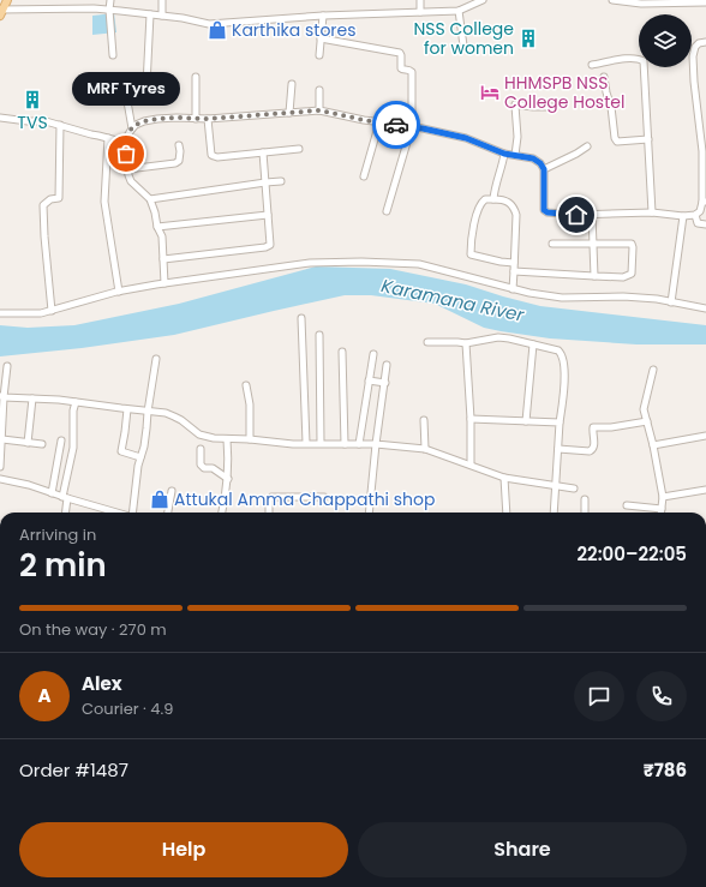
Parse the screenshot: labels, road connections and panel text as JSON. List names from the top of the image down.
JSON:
{
  "water": ["Karamana River"],
  "places": {
    "shop": ["Karthika stores", "Attukal Amma Chappathi shop"],
    "building": ["NSS College for women", "TVS"],
    "hotel": ["HHMSPB NSS College Hostel"],
    "other": ["MRF Tyres"]
  },
  "page": {
    "bubble": "MRF Tyres",
    "heading": ["2 min", "Arriving in", "22:00–22:05"],
    "panel": [
      "Alex",
      "Courier · 4.9",
      "Order #1487",
      "₹786"
    ],
    "bar": "On the way · 270 m",
    "round": "A",
    "buttons": ["Help", "Share"]
  }
}
